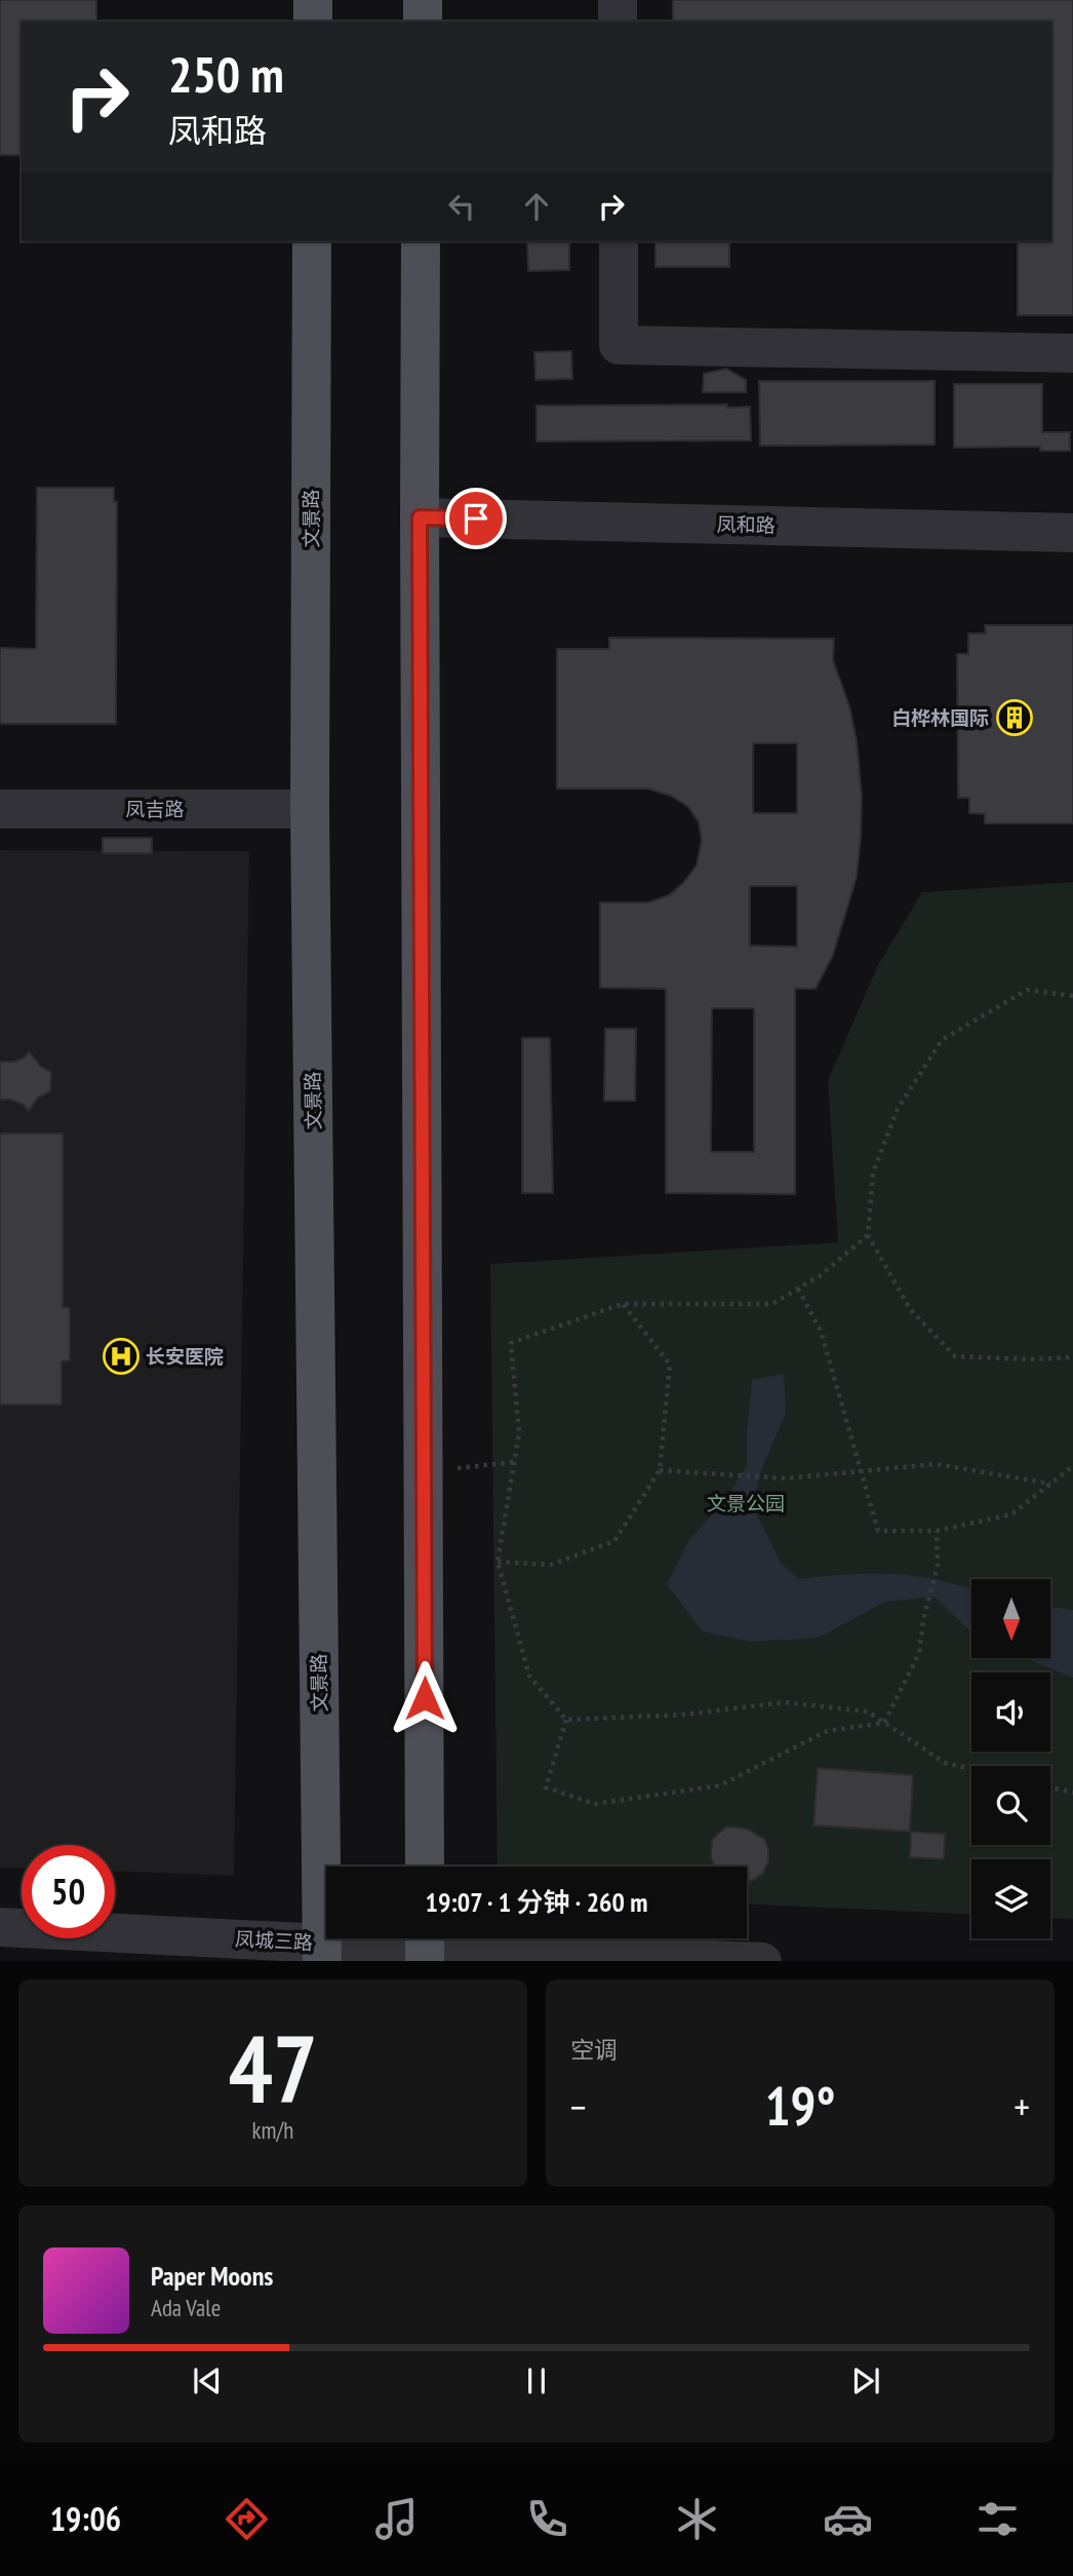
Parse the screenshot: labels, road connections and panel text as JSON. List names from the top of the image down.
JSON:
{
  "streets": {
    "main road": ["文景路"],
    "street": ["凤和路", "凤吉路", "凤城三路"]
  },
  "crossings": [
    ["文景路", "凤吉路"],
    ["文景路", "凤城三路"]
  ],
  "parks": ["文景公园"],
  "places": {
    "building": ["白桦林国际"],
    "hospital": ["长安医院"]
  },
  "north": "bottom",
  "page": {
    "turn": ["250 m", "凤和路"],
    "limit": "50",
    "trip": "19:07 · 1 分钟 · 260 m",
    "tile": [
      ["47", "km/h"],
      "空调"
    ],
    "heat": ["−", "19°", "+"],
    "song": ["Paper Moons", "Ada Vale"],
    "tabs": "19:06"
  }
}
